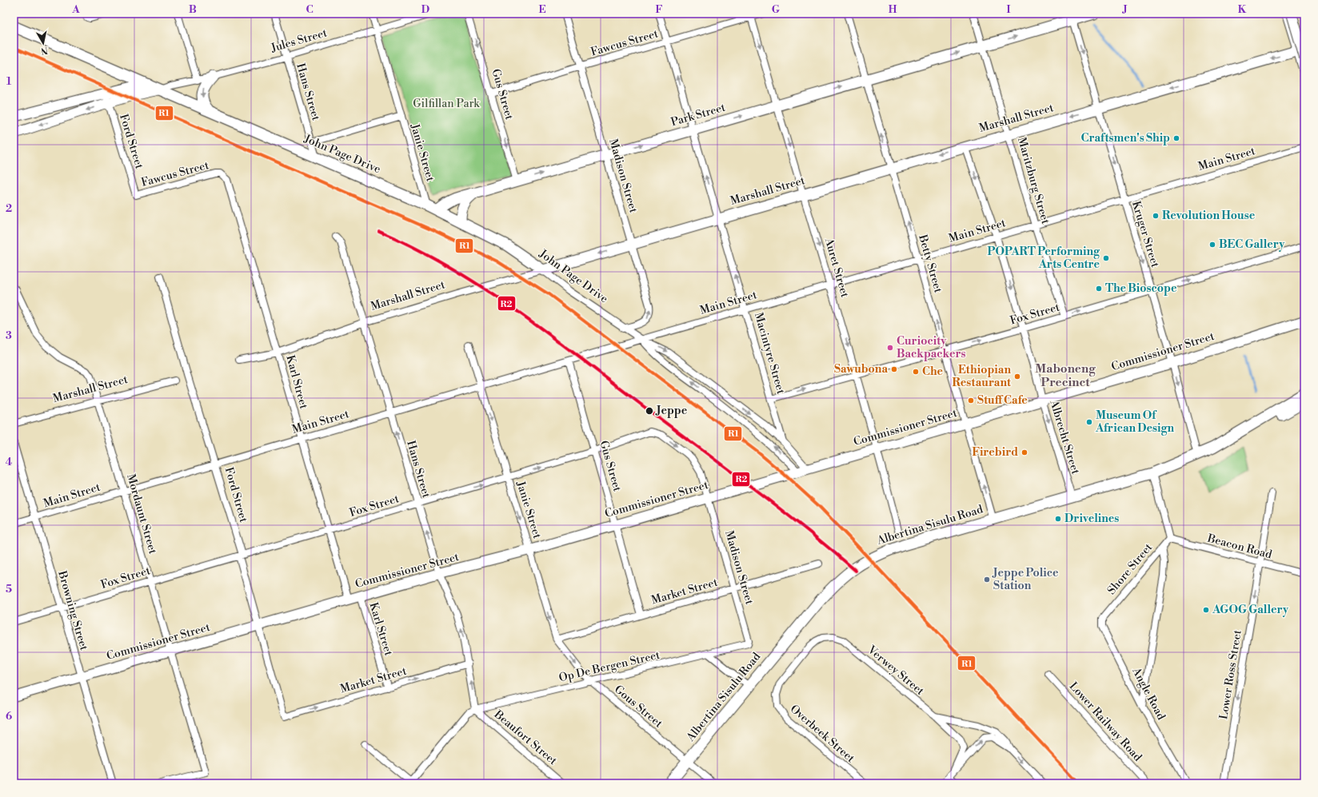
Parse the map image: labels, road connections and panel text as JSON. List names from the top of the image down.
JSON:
{
  "streets": {
    "main road": [
      "Jules Street",
      "Park Street",
      "Marshall Street",
      "John Page Drive",
      "Commissioner Street",
      "Albertina Sisulu Road"
    ],
    "street": [
      "Fawcus Street",
      "Hans Street",
      "Gus Street",
      "Ford Street",
      "Janie Street",
      "Main Street",
      "Madison Street",
      "Maritzburg Street",
      "Kruger Street",
      "Betty Street",
      "Auret Street",
      "Fox Street",
      "Macintyre Street",
      "Karl Street",
      "Albrecht Street",
      "Mordaunt Street",
      "Beacon Road",
      "Shore Street",
      "Market Street",
      "Browning Street",
      "Op De Bergen Street",
      "Verwey Street",
      "Lower Ross Street",
      "Angle Road",
      "Gous Street",
      "Lower Railway Road",
      "Overbeek Street",
      "Beaufort Street"
    ]
  },
  "crossings": [
    ["Jules Street", "Hans Street"],
    ["Jules Street", "Ford Street"],
    ["Jules Street", "Janie Street"],
    ["Jules Street", "John Page Drive"],
    ["Fawcus Street", "Gus Street"],
    ["Fawcus Street", "Ford Street"],
    ["Fawcus Street", "Madison Street"],
    ["Fawcus Street", "Auret Street"],
    ["Fawcus Street", "Macintyre Street"],
    ["Fawcus Street", "Karl Street"],
    ["Hans Street", "Marshall Street"],
    ["Hans Street", "John Page Drive"],
    ["Hans Street", "Main Street"],
    ["Hans Street", "Fox Street"],
    ["Hans Street", "Commissioner Street"],
    ["Hans Street", "Market Street"],
    ["Hans Street", "Op De Bergen Street"],
    ["Hans Street", "Beaufort Street"],
    ["Gus Street", "Park Street"],
    ["Gus Street", "Main Street"],
    ["Gus Street", "Fox Street"],
    ["Gus Street", "Commissioner Street"],
    ["Gus Street", "Market Street"],
    ["Park Street", "John Page Drive"],
    ["Park Street", "Madison Street"],
    ["Park Street", "Maritzburg Street"],
    ["Park Street", "Kruger Street"],
    ["Park Street", "Betty Street"],
    ["Park Street", "Auret Street"],
    ["Park Street", "Macintyre Street"],
    ["Marshall Street", "John Page Drive"],
    ["Marshall Street", "Madison Street"],
    ["Marshall Street", "Maritzburg Street"],
    ["Marshall Street", "Kruger Street"],
    ["Marshall Street", "Betty Street"],
    ["Marshall Street", "Auret Street"],
    ["Marshall Street", "Macintyre Street"],
    ["Marshall Street", "Karl Street"],
    ["Marshall Street", "Albrecht Street"],
    ["Marshall Street", "Mordaunt Street"],
    ["Ford Street", "Main Street"],
    ["Ford Street", "Fox Street"],
    ["Ford Street", "Commissioner Street"],
    ["Ford Street", "Market Street"],
    ["Janie Street", "John Page Drive"],
    ["Janie Street", "Main Street"],
    ["Janie Street", "Fox Street"],
    ["Janie Street", "Commissioner Street"],
    ["Janie Street", "Market Street"],
    ["Janie Street", "Gous Street"],
    ["John Page Drive", "Main Street"],
    ["John Page Drive", "Madison Street"],
    ["John Page Drive", "Commissioner Street"],
    ["John Page Drive", "Macintyre Street"],
    ["Main Street", "Maritzburg Street"],
    ["Main Street", "Kruger Street"],
    ["Main Street", "Betty Street"],
    ["Main Street", "Auret Street"],
    ["Main Street", "Macintyre Street"],
    ["Main Street", "Karl Street"],
    ["Main Street", "Albrecht Street"],
    ["Main Street", "Mordaunt Street"],
    ["Main Street", "Browning Street"],
    ["Madison Street", "Fox Street"],
    ["Madison Street", "Commissioner Street"],
    ["Madison Street", "Market Street"],
    ["Madison Street", "Op De Bergen Street"],
    ["Maritzburg Street", "Fox Street"],
    ["Kruger Street", "Fox Street"],
    ["Kruger Street", "Commissioner Street"],
    ["Kruger Street", "Albertina Sisulu Road"],
    ["Betty Street", "Fox Street"],
    ["Betty Street", "Commissioner Street"],
    ["Betty Street", "Albertina Sisulu Road"],
    ["Auret Street", "Fox Street"],
    ["Auret Street", "Commissioner Street"],
    ["Fox Street", "Commissioner Street"],
    ["Fox Street", "Macintyre Street"],
    ["Fox Street", "Karl Street"],
    ["Fox Street", "Albrecht Street"],
    ["Fox Street", "Mordaunt Street"],
    ["Fox Street", "Browning Street"],
    ["Commissioner Street", "Karl Street"],
    ["Commissioner Street", "Albrecht Street"],
    ["Commissioner Street", "Mordaunt Street"],
    ["Commissioner Street", "Browning Street"],
    ["Karl Street", "Market Street"],
    ["Albrecht Street", "Albertina Sisulu Road"],
    ["Albertina Sisulu Road", "Gous Street"],
    ["Beacon Road", "Shore Street"],
    ["Beacon Road", "Lower Ross Street"],
    ["Shore Street", "Angle Road"],
    ["Market Street", "Gous Street"],
    ["Op De Bergen Street", "Gous Street"],
    ["Op De Bergen Street", "Beaufort Street"],
    ["Verwey Street", "Overbeek Street"]
  ],
  "one_way": [
    "Hans Street",
    "Gus Street",
    "Park Street",
    "Marshall Street",
    "Janie Street",
    "Kruger Street",
    "Betty Street",
    "Auret Street",
    "Fox Street",
    "Macintyre Street",
    "Albrecht Street",
    "Market Street",
    "Lower Ross Street"
  ],
  "districts": ["Maboneng Precinct"],
  "parks": ["Gilfillan Park"],
  "places": [
    "Craftsmen's Ship",
    "Revolution House",
    "BEC Gallery",
    "POPART Performing Arts Centre",
    "The Bioscope",
    "Curiocity Backpackers",
    "Sawubona",
    "Che",
    "Ethiopian Restaurant",
    "Stuff Cafe",
    "Jeppe",
    "Museum Of African Design",
    "Firebird",
    "Drivelines",
    "Jeppe Police Station",
    "AGOG Gallery"
  ],
  "lines": ["transit line R1", "transit line R2"],
  "north": "bottom",
  "grid": {
    "columns": [
      "A",
      "B",
      "C",
      "D",
      "E",
      "F",
      "G",
      "H",
      "I",
      "J",
      "K"
    ],
    "rows": [
      "1",
      "2",
      "3",
      "4",
      "5",
      "6"
    ]
  }
}
